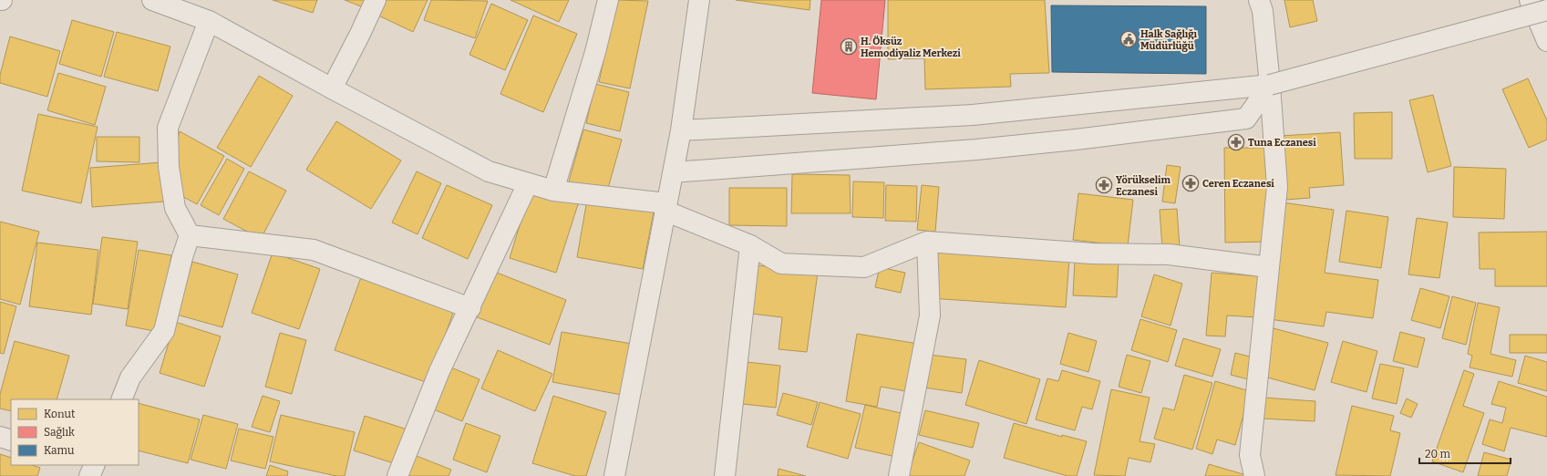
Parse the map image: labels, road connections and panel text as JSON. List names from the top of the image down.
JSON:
{
  "places": {
    "public building": ["Halk Sağlığı Müdürlüğü"],
    "building": ["H. Öksüz Hemodiyaliz Merkezi"],
    "pharmacy": ["Tuna Eczanesi", "Ceren Eczanesi", "Yörükselim Eczanesi"]
  },
  "legend": ["Konut", "Sağlık", "Kamu"],
  "scale_bar": "20 m"
}
